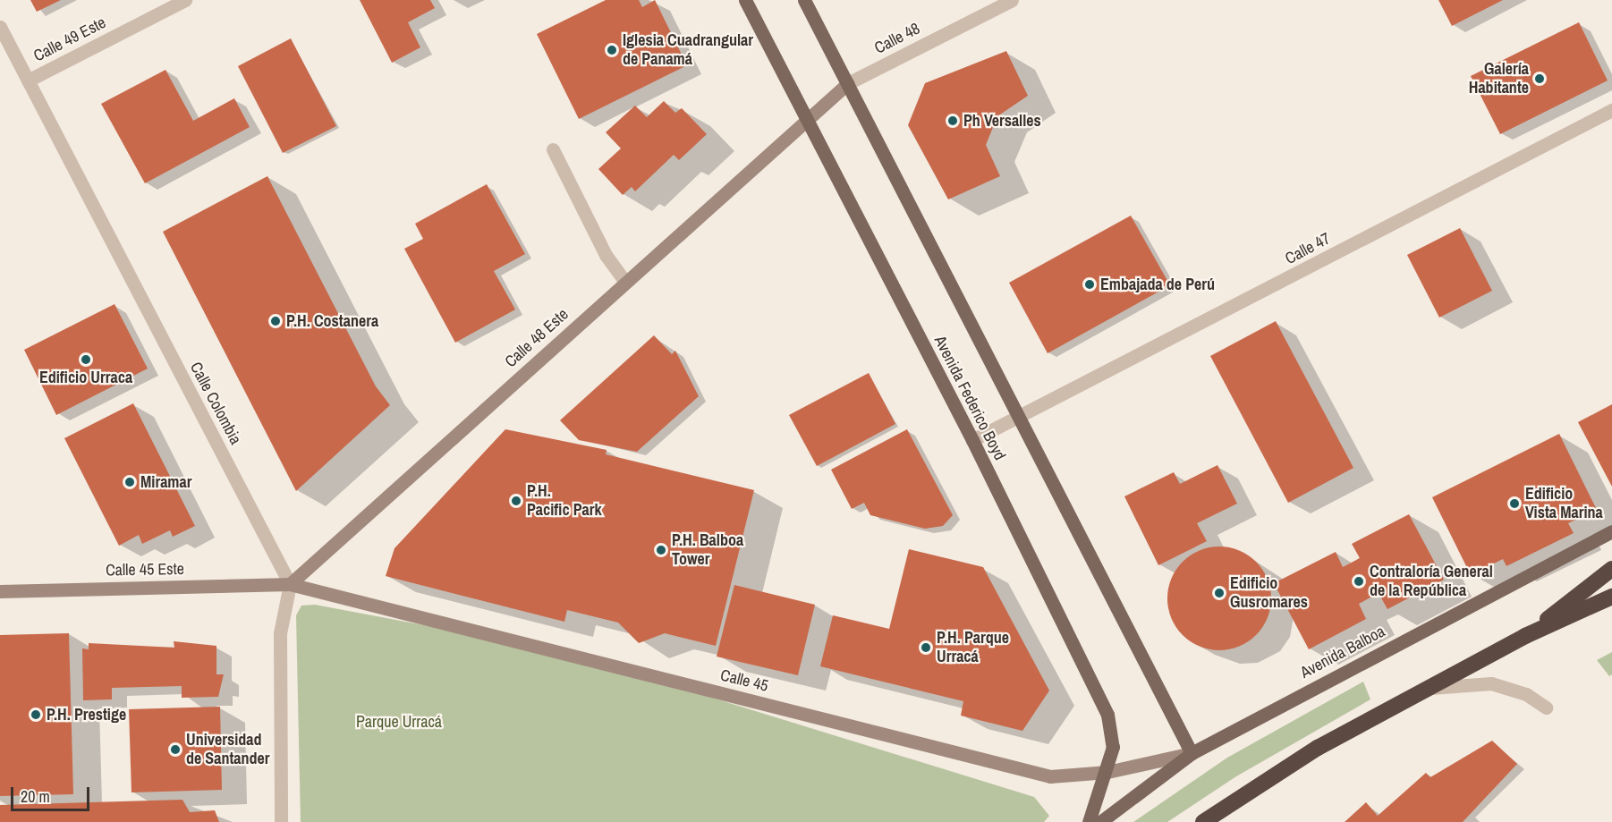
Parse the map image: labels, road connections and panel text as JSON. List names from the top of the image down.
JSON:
{
  "streets": {
    "main road": [
      "Calle 48",
      "Calle 48 Este",
      "Avenida Federico Boyd",
      "Calle 45 Este",
      "Avenida Balboa",
      "Calle 45"
    ],
    "street": ["Calle 49 Este", "Calle 47", "Calle Colombia"]
  },
  "crossings": [
    ["Calle 48", "Calle 48 Este"],
    ["Calle 48", "Avenida Federico Boyd"],
    ["Calle 49 Este", "Calle Colombia"],
    ["Calle 47", "Avenida Federico Boyd"],
    ["Calle 48 Este", "Avenida Federico Boyd"],
    ["Calle 48 Este", "Calle Colombia"],
    ["Calle 48 Este", "Calle 45 Este"],
    ["Calle 48 Este", "Calle 45"],
    ["Avenida Federico Boyd", "Calle 45"],
    ["Calle Colombia", "Calle 45 Este"],
    ["Calle Colombia", "Calle 45"],
    ["Calle 45 Este", "Calle 45"],
    ["Avenida Balboa", "Calle 45"]
  ],
  "parks": ["Parque Urracá"],
  "places": [
    "Iglesia Cuadrangular de Panamá",
    "Galería Habitante",
    "Ph Versalles",
    "Embajada de Perú",
    "P.H. Costanera",
    "Edificio Urraca",
    "Miramar",
    "P.H. Pacific Park",
    "Edificio Vista Marina",
    "P.H. Balboa Tower",
    "Contraloría General de la República",
    "Edificio Gusromares",
    "P.H. Parque Urracá",
    "P.H. Prestige",
    "Universidad de Santander"
  ],
  "scale_bar": "20 m"
}
